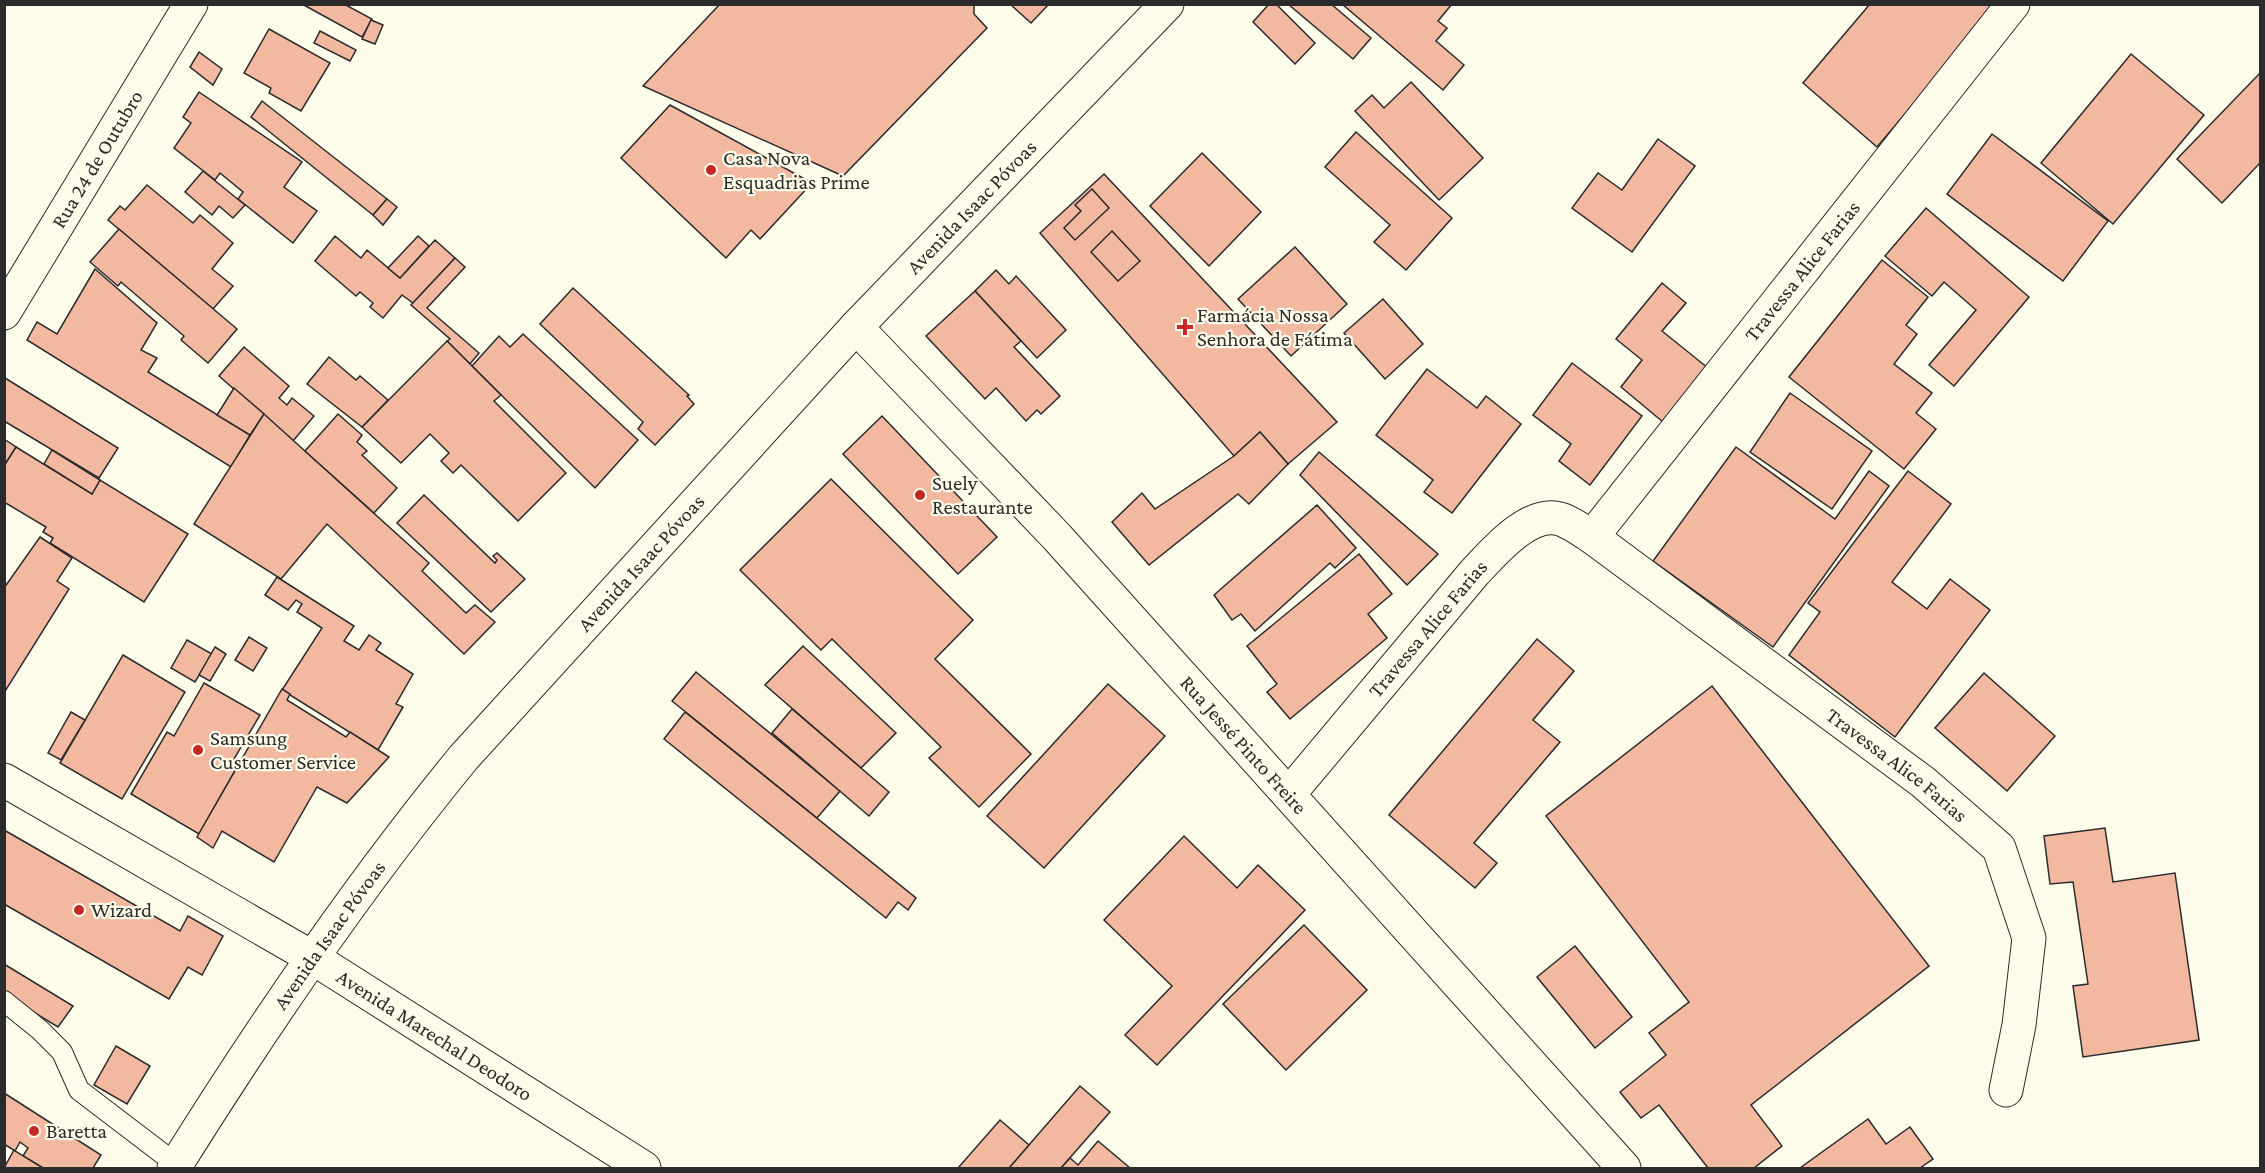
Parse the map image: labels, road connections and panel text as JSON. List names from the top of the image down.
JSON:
{
  "streets": {
    "street": [
      "Rua 24 de Outubro",
      "Avenida Isaac Póvoas",
      "Travessa Alice Farias",
      "Rua Jessé Pinto Freire",
      "Avenida Marechal Deodoro"
    ]
  },
  "crossings": [
    ["Avenida Isaac Póvoas", "Rua Jessé Pinto Freire"],
    ["Avenida Isaac Póvoas", "Avenida Marechal Deodoro"],
    ["Travessa Alice Farias", "Rua Jessé Pinto Freire"]
  ],
  "places": {
    "other": [
      "Casa Nova Esquadrias Prime",
      "Suely Restaurante",
      "Samsung Customer Service",
      "Wizard",
      "Baretta"
    ],
    "health": ["Farmácia Nossa Senhora de Fátima"]
  }
}
